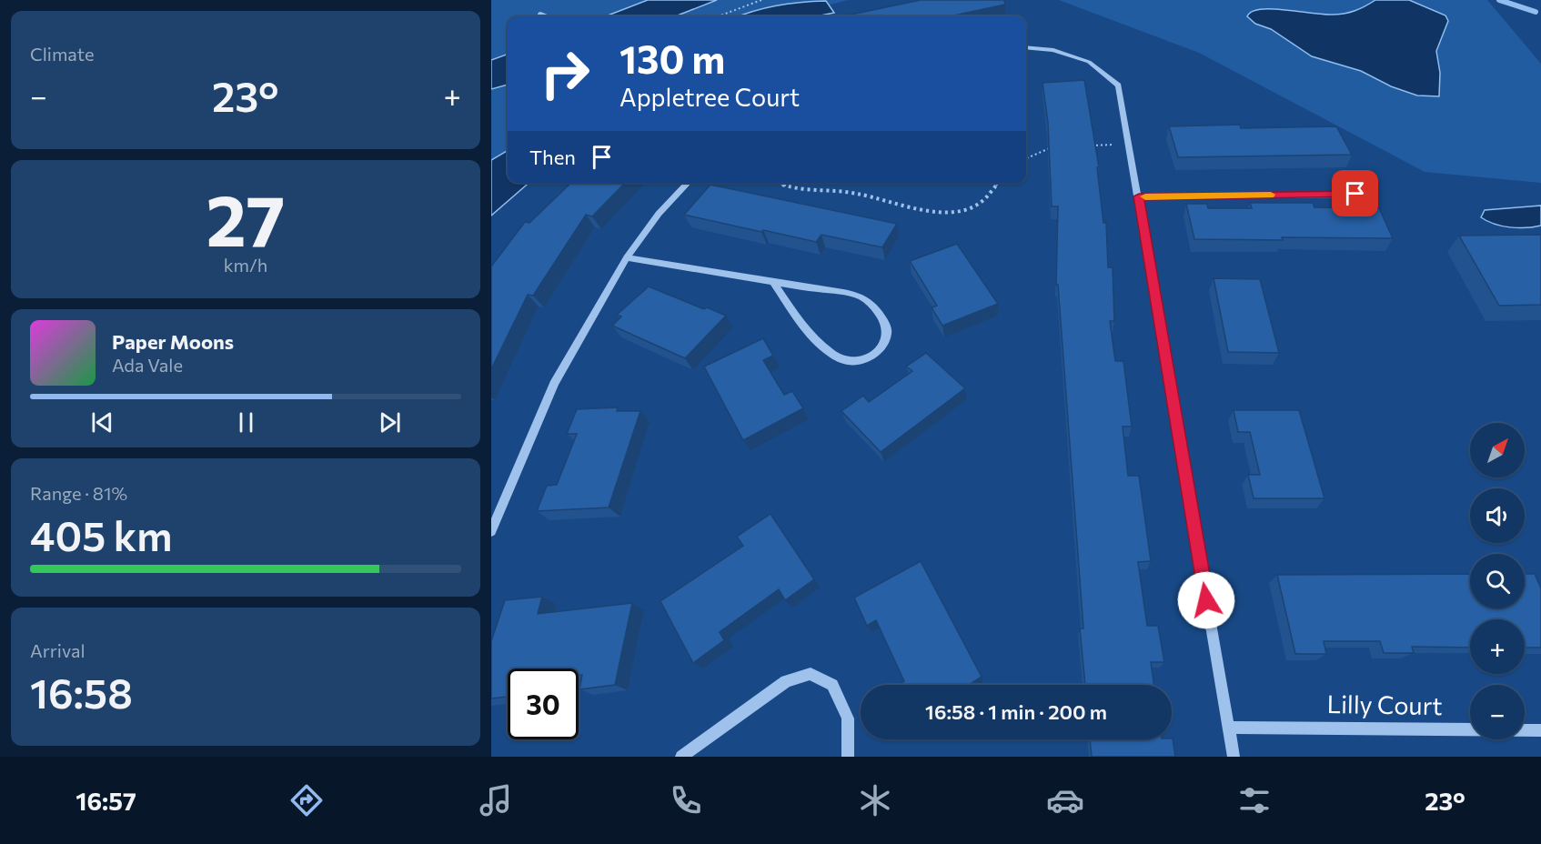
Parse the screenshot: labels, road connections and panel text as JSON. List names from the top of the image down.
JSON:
{
  "streets": {
    "street": ["Lilly Court"]
  },
  "north": "top right",
  "page": {
    "tile": [
      "Climate",
      ["27", "km/h"],
      ["Range · 81%", "405 km"],
      ["Arrival", "16:58"]
    ],
    "turn": ["130 m", "Appletree Court"],
    "heat": ["−", "23°", "+"],
    "then": "Then",
    "song": ["Paper Moons", "Ada Vale"],
    "map_buttons": ["+", "−"],
    "limit": "30",
    "trip": "16:58 · 1 min · 200 m",
    "tabs": ["16:57", "23°"]
  }
}
